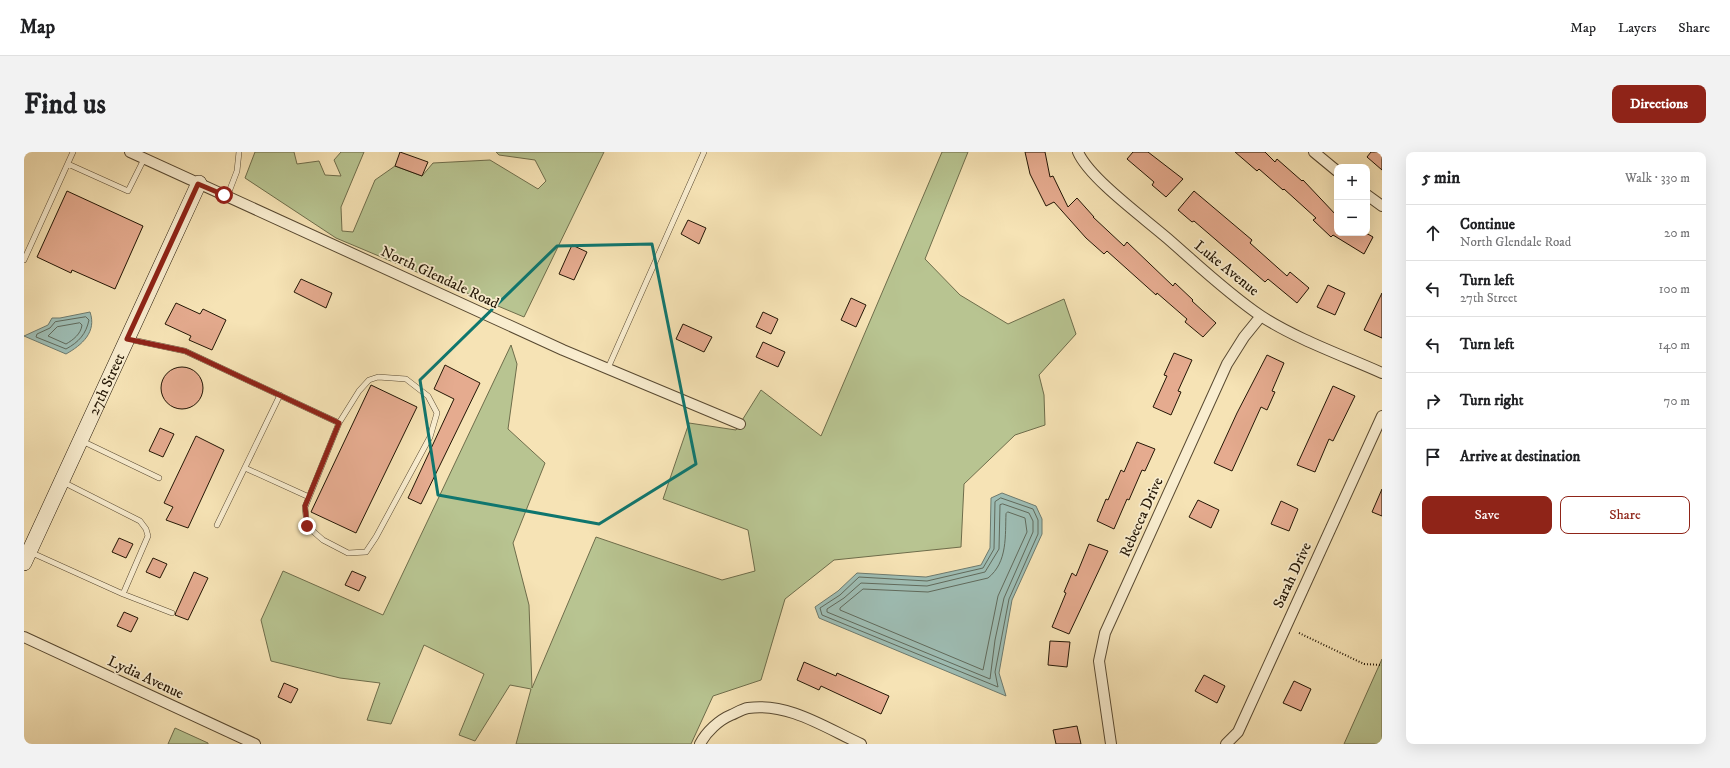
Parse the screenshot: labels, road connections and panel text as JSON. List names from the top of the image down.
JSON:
{
  "streets": {
    "street": [
      "Luke Avenue",
      "North Glendale Road",
      "27th Street",
      "Rebecca Drive",
      "Sarah Drive",
      "Lydia Avenue"
    ]
  },
  "crossings": [
    ["Luke Avenue", "Rebecca Drive"],
    ["North Glendale Road", "27th Street"]
  ],
  "page": {
    "header": "Map",
    "nav": ["Map", "Layers", "Share"],
    "buttons": [
      "Directions",
      ["Save", "Share"]
    ],
    "title": "Find us",
    "heading": ["5 min", "Walk · 330 m"],
    "map_buttons": ["+", "−"],
    "list": [
      ["Continue", "North Glendale Road", "20 m"],
      ["Turn left", "27th Street", "100 m"],
      ["Turn left", "140 m"],
      ["Turn right", "70 m"],
      "Arrive at destination"
    ]
  }
}
